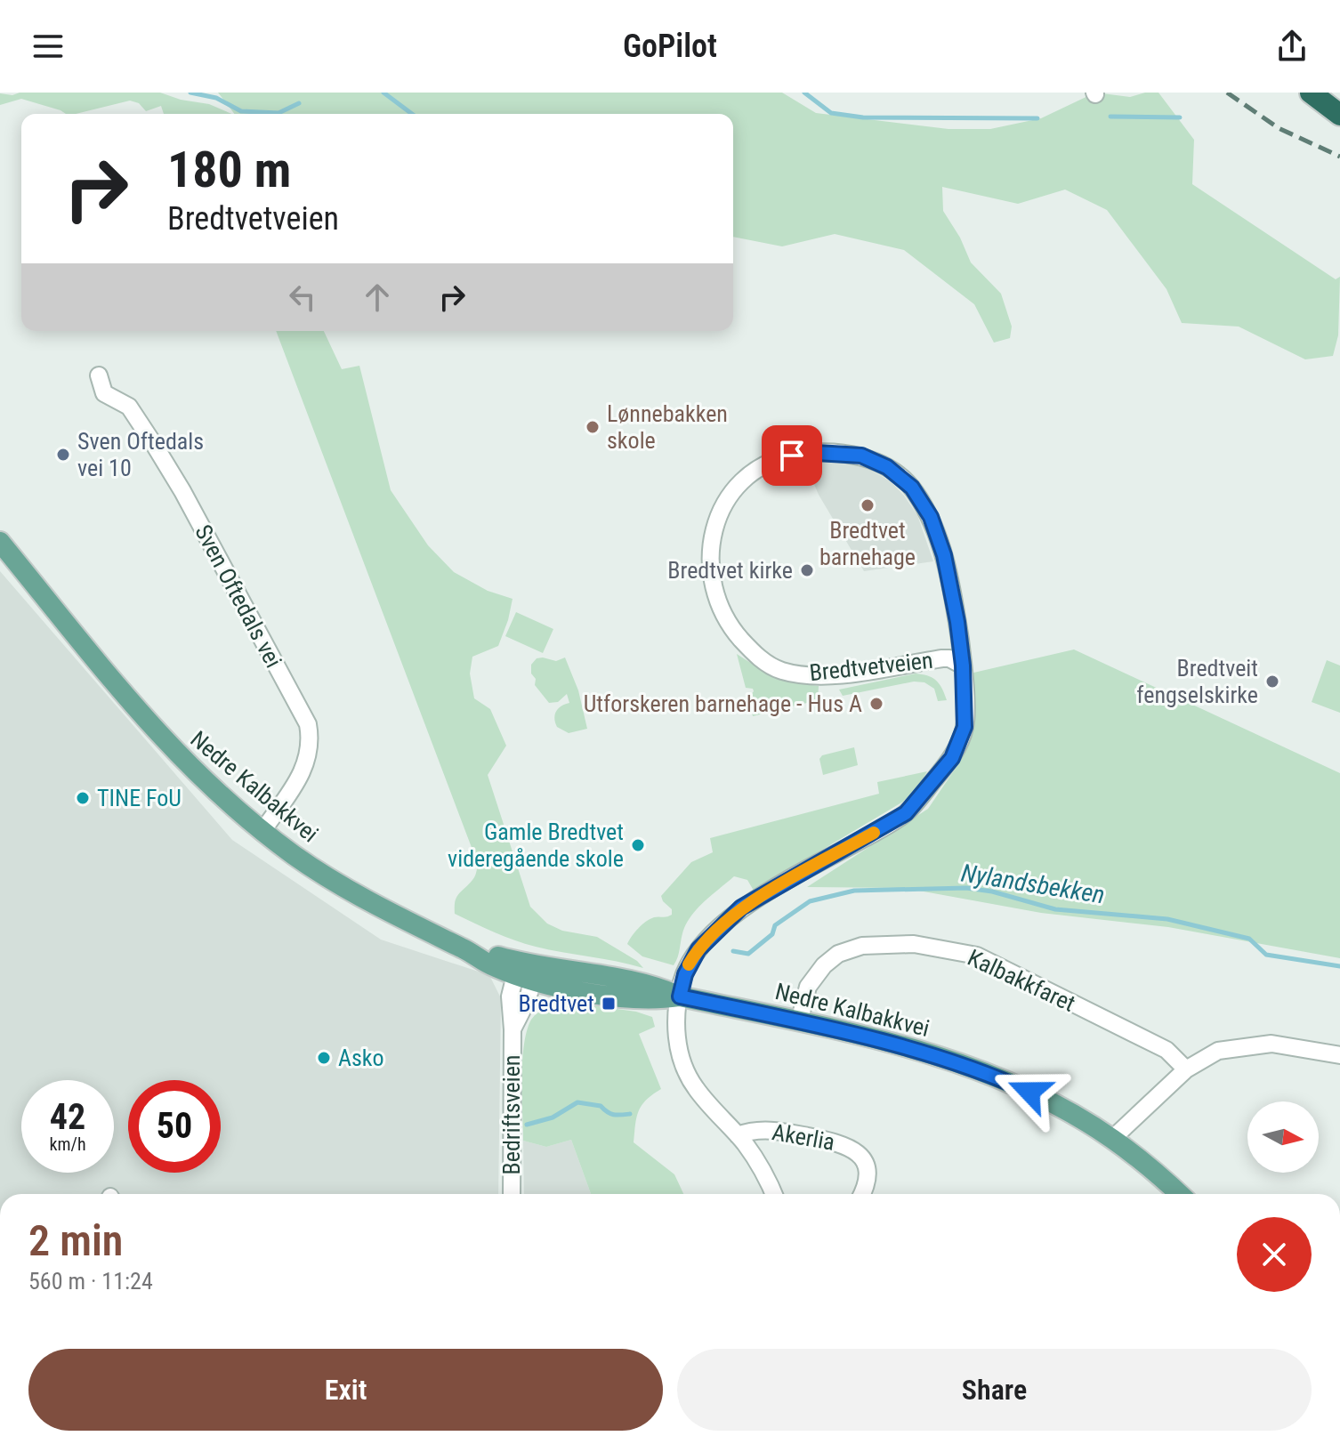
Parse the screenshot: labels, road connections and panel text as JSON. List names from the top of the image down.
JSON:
{
  "streets": {
    "main road": ["Nedre Kalbakkvei"],
    "street": [
      "Sven Oftedals vei",
      "Bredtvetveien",
      "Kalbakkfaret",
      "Bedriftsveien",
      "Akerlia"
    ]
  },
  "crossings": [
    ["Sven Oftedals vei", "Nedre Kalbakkvei"],
    ["Bredtvetveien", "Nedre Kalbakkvei"],
    ["Bredtvetveien", "Akerlia"],
    ["Nedre Kalbakkvei", "Kalbakkfaret"],
    ["Nedre Kalbakkvei", "Bedriftsveien"],
    ["Nedre Kalbakkvei", "Akerlia"]
  ],
  "water": ["Nylandsbekken"],
  "places": {
    "other": [
      "Lønnebakken skole",
      "Sven Oftedals vei 10",
      "Bredtvet barnehage",
      "Bredtvet kirke",
      "Bredtveit fengselskirke",
      "Utforskeren barnehage - Hus A",
      "TINE FoU",
      "Gamle Bredtvet videregående skole",
      "Asko"
    ],
    "transit": ["Bredtvet"]
  },
  "north": "right",
  "page": {
    "header": "GoPilot",
    "turn": ["180 m", "Bredtvetveien"],
    "speed": "42 km/h",
    "limit": "50",
    "heading": ["2 min", "560 m · 11:24"],
    "buttons": ["Exit", "Share"]
  }
}
